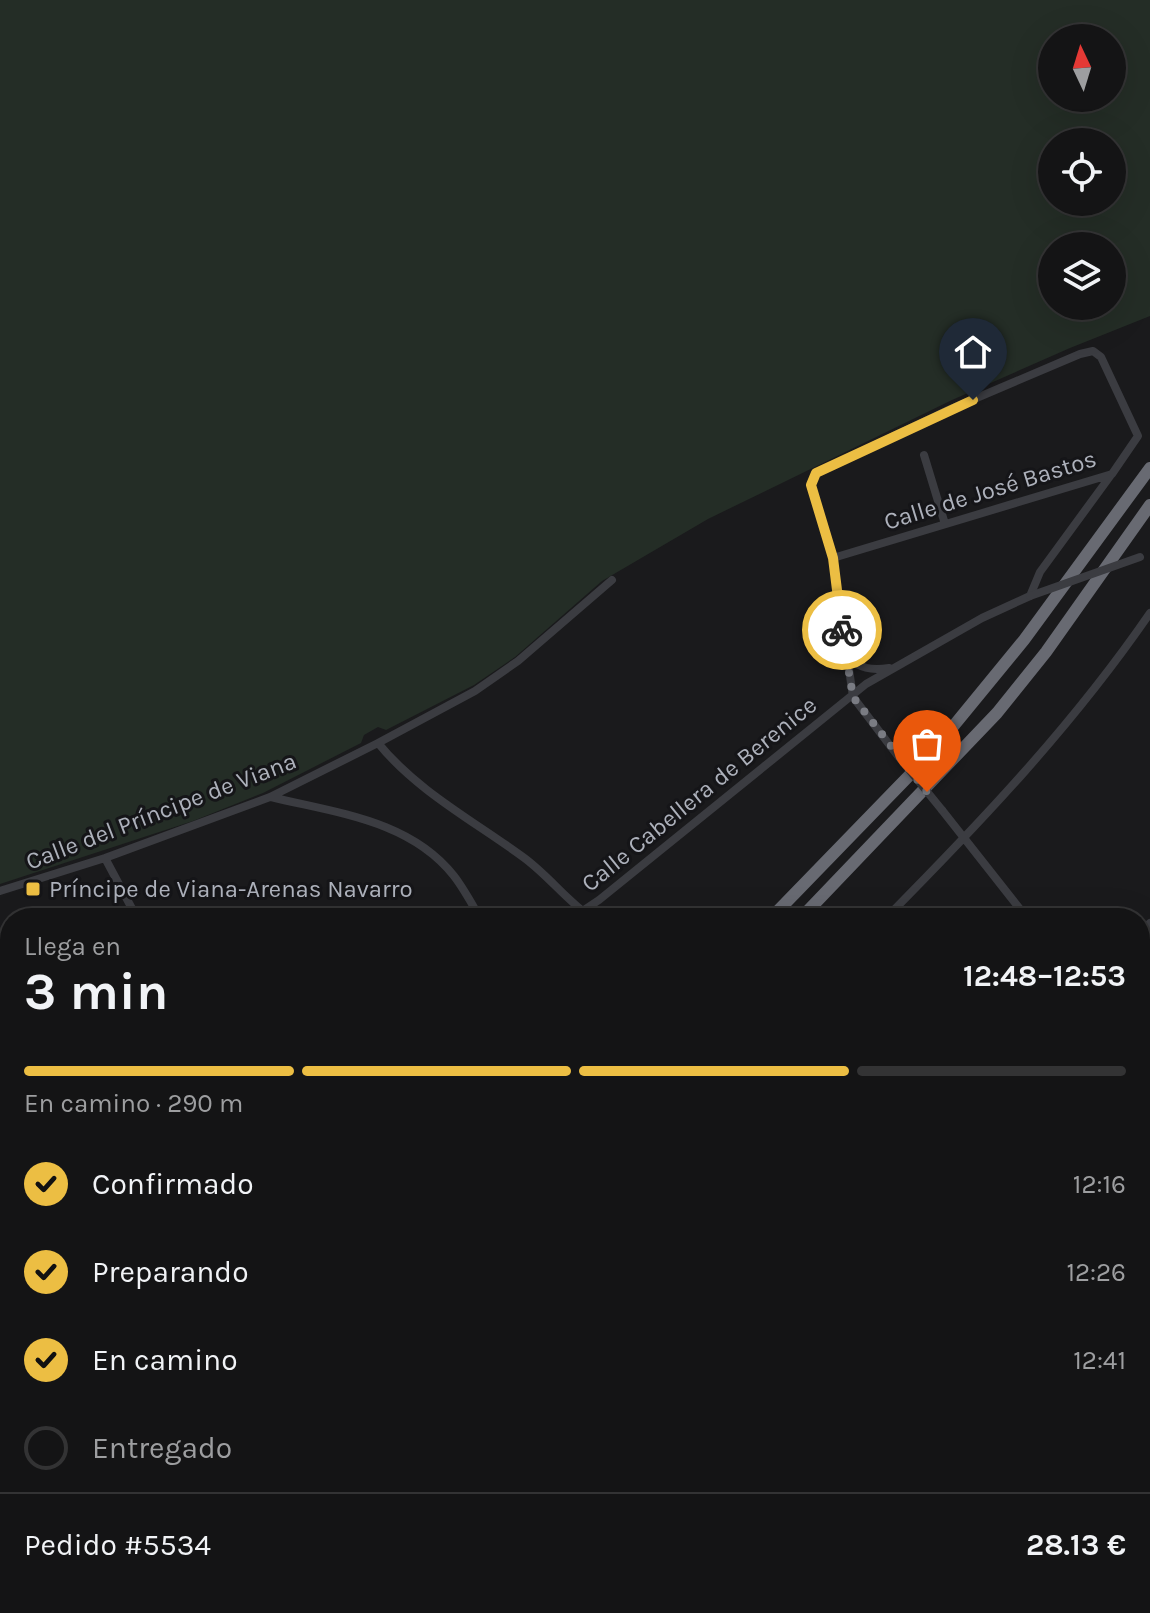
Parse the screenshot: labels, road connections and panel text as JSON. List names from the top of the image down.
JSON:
{
  "streets": {
    "street": ["Calle de José Bastos", "Calle Cabellera de Berenice", "Calle del Príncipe de Viana"]
  },
  "places": {
    "transit": ["Príncipe de Viana-Arenas Navarro"]
  },
  "north": "top",
  "page": {
    "heading": ["3 min", "Llega en", "12:48–12:53"],
    "panel": ["Pedido #5534", "28.13 €"],
    "bar": "En camino · 290 m",
    "list": [
      ["Confirmado", "12:16"],
      ["Preparando", "12:26"],
      ["En camino", "12:41"],
      "Entregado"
    ]
  }
}
